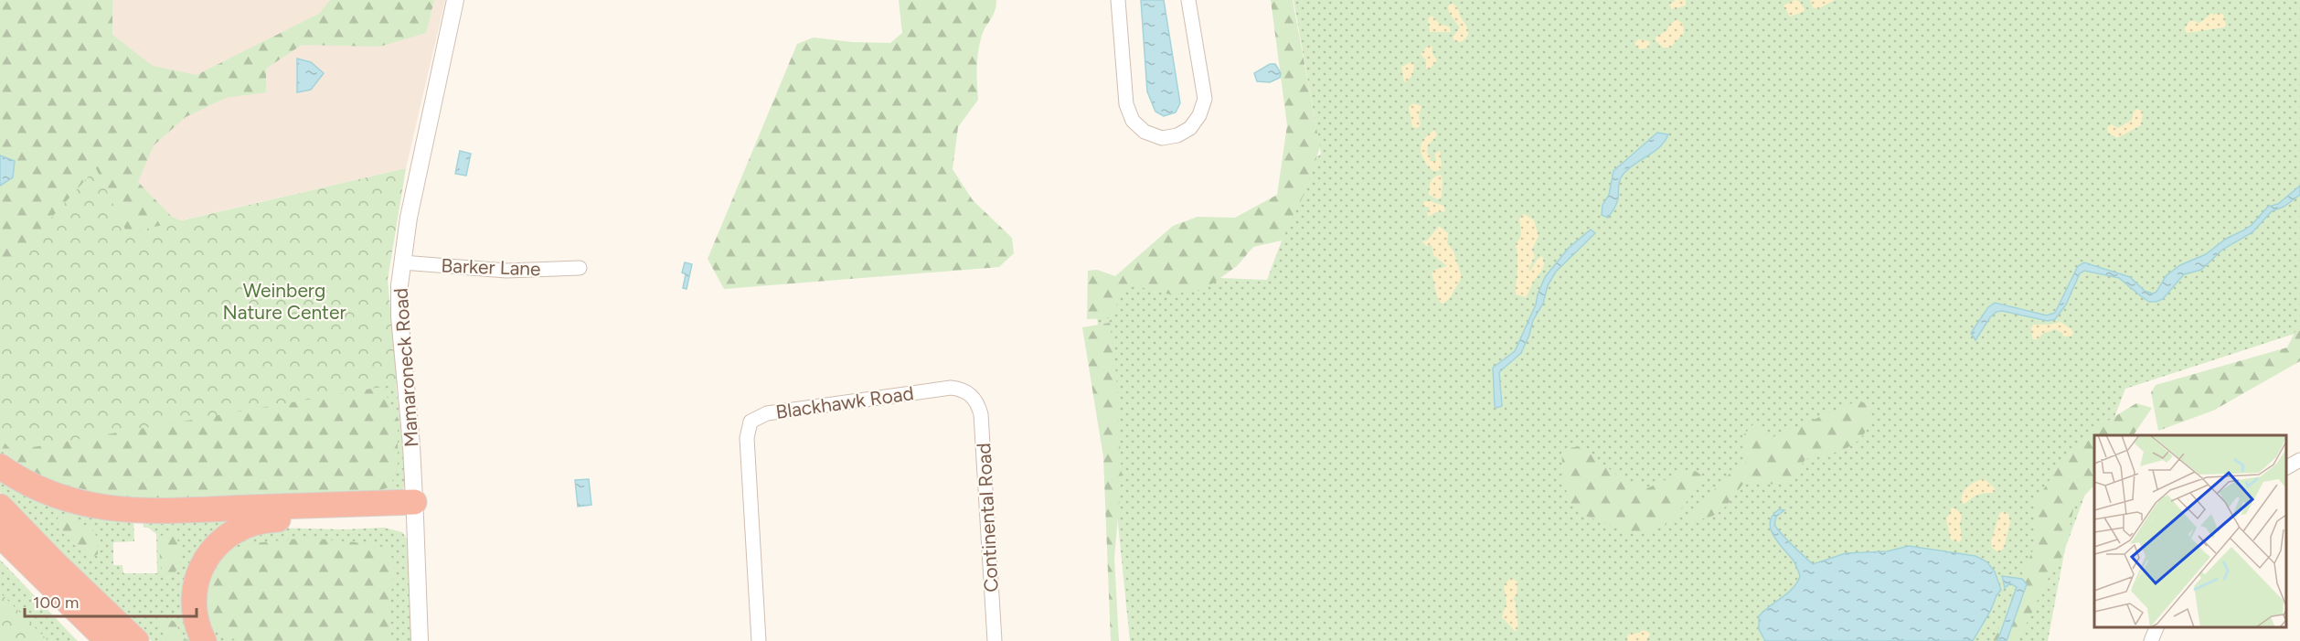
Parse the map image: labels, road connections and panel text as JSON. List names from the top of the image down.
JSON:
{
  "streets": {
    "street": [
      "Barker Lane",
      "Mamaroneck Road",
      "Blackhawk Road",
      "Continental Road"
    ]
  },
  "crossings": [
    ["Barker Lane", "Mamaroneck Road"],
    ["Blackhawk Road", "Continental Road"]
  ],
  "parks": ["Weinberg Nature Center"],
  "scale_bar": "100 m"
}
